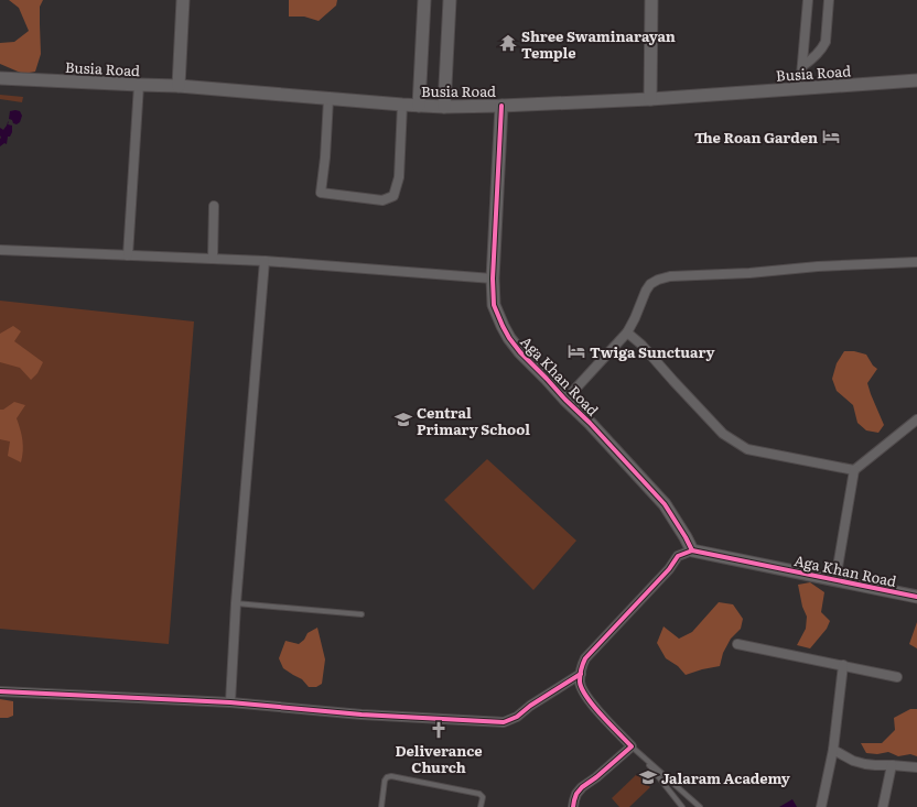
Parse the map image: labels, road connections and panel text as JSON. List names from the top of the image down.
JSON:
{
  "streets": {
    "street": ["Busia Road", "Aga Khan Road"]
  },
  "crossings": [
    ["Busia Road", "Aga Khan Road"]
  ],
  "places": {
    "temple": ["Shree Swaminarayan Temple"],
    "hotel": ["The Roan Garden", "Twiga Sunctuary"],
    "school or university": ["Central Primary School", "Jalaram Academy"],
    "church": ["Deliverance Church"]
  }
}
